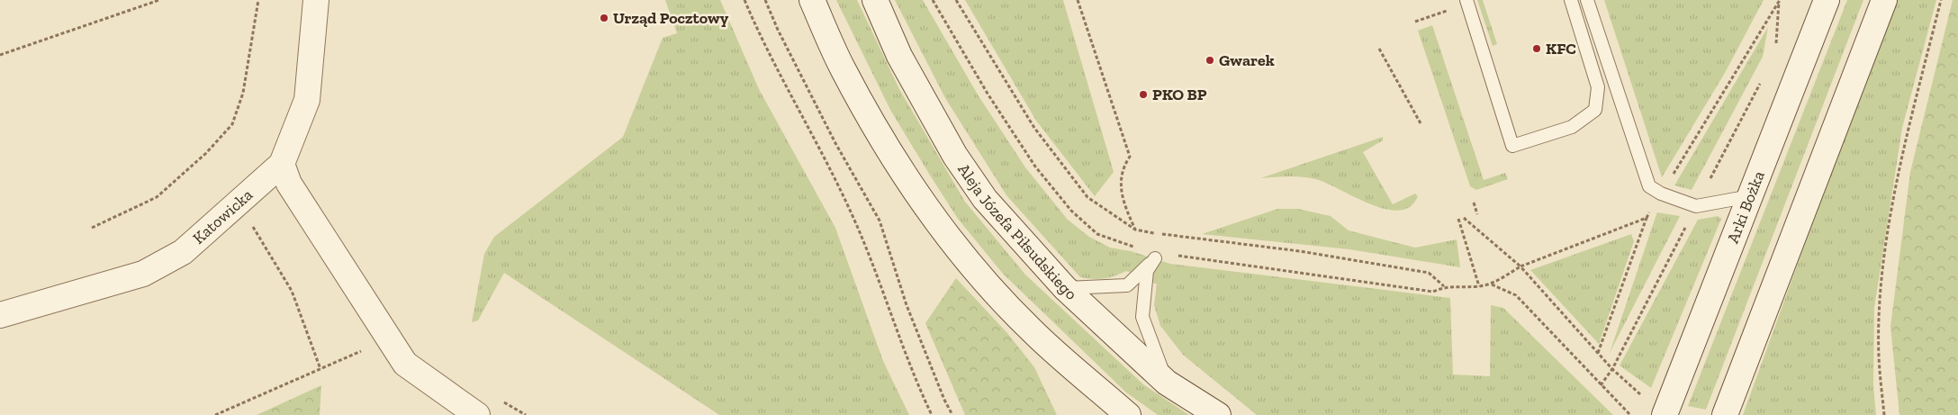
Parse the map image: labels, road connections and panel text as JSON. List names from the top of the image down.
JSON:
{
  "streets": {
    "street": ["Arki Bożka", "Katowicka", "Aleja Józefa Piłsudskiego"]
  },
  "places": [
    "Urząd Pocztowy",
    "KFC",
    "Gwarek",
    "PKO BP"
  ]
}
